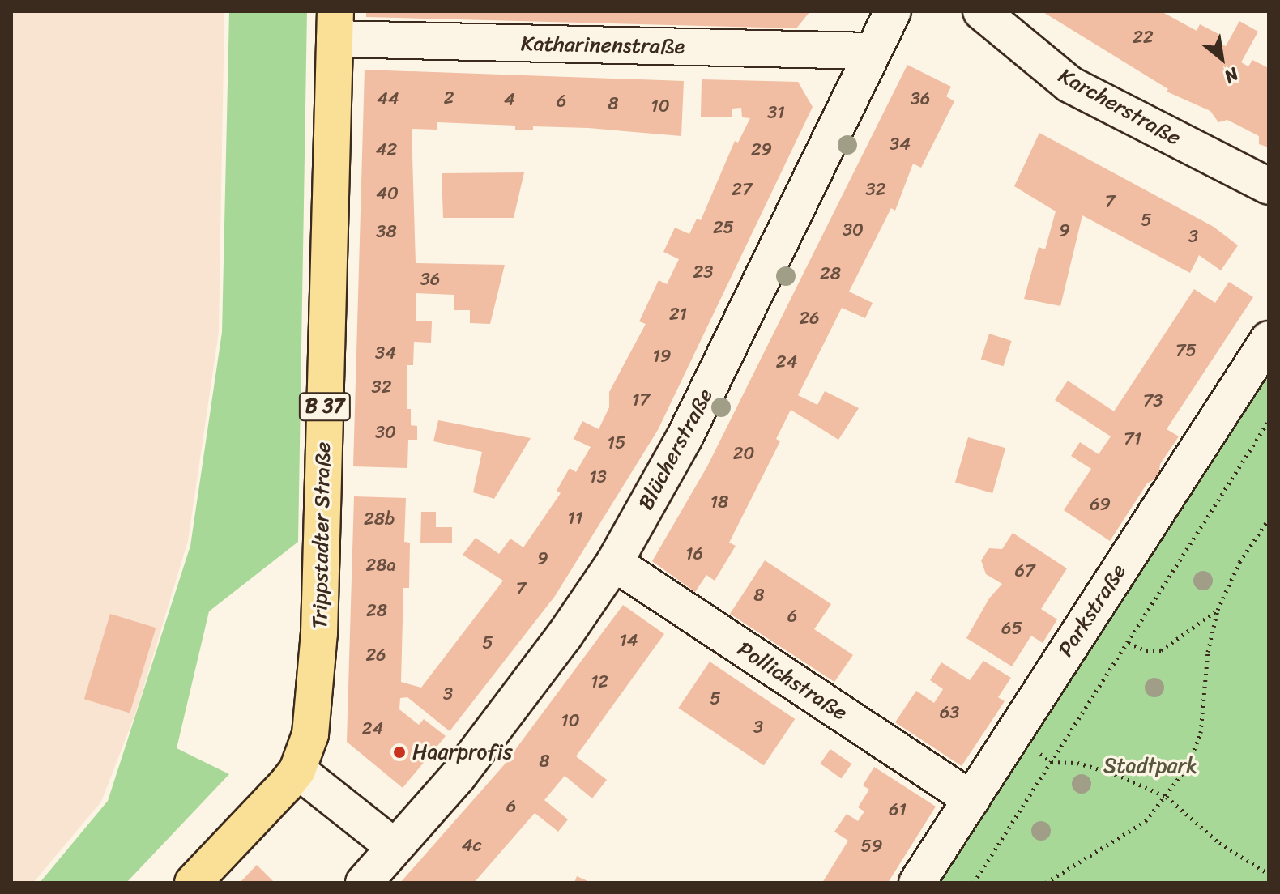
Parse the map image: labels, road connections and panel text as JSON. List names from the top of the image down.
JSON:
{
  "streets": {
    "main road": ["B 37", "Trippstadter Straße"],
    "street": [
      "Katharinenstraße",
      "Karcherstraße",
      "Blücherstraße",
      "Parkstraße",
      "Pollichstraße"
    ]
  },
  "crossings": [
    ["Katharinenstraße", "Blücherstraße"],
    ["Katharinenstraße", "Trippstadter Straße"],
    ["B 37", "Trippstadter Straße"],
    ["Blücherstraße", "Pollichstraße"],
    ["Parkstraße", "Pollichstraße"]
  ],
  "parks": ["Stadtpark"],
  "places": ["Haarprofis"],
  "house_numbers": [
    "22",
    "2",
    "44",
    "36",
    "4",
    "6",
    "8",
    "10",
    "31",
    "34",
    "42",
    "29",
    "27",
    "32",
    "40",
    "7",
    "5",
    "25",
    "30",
    "9",
    "38",
    "3",
    "23",
    "28",
    "36",
    "21",
    "26",
    "75",
    "34",
    "19",
    "24",
    "32",
    "17",
    "73",
    "30",
    "71",
    "15",
    "20",
    "13",
    "18",
    "69",
    "11",
    "28b",
    "16",
    "9",
    "28a",
    "67",
    "7",
    "8",
    "28",
    "6",
    "65",
    "14",
    "5",
    "26",
    "12",
    "3",
    "5",
    "63",
    "10",
    "3",
    "24",
    "8",
    "6",
    "61",
    "4c",
    "59"
  ],
  "north": "bottom right"
}
